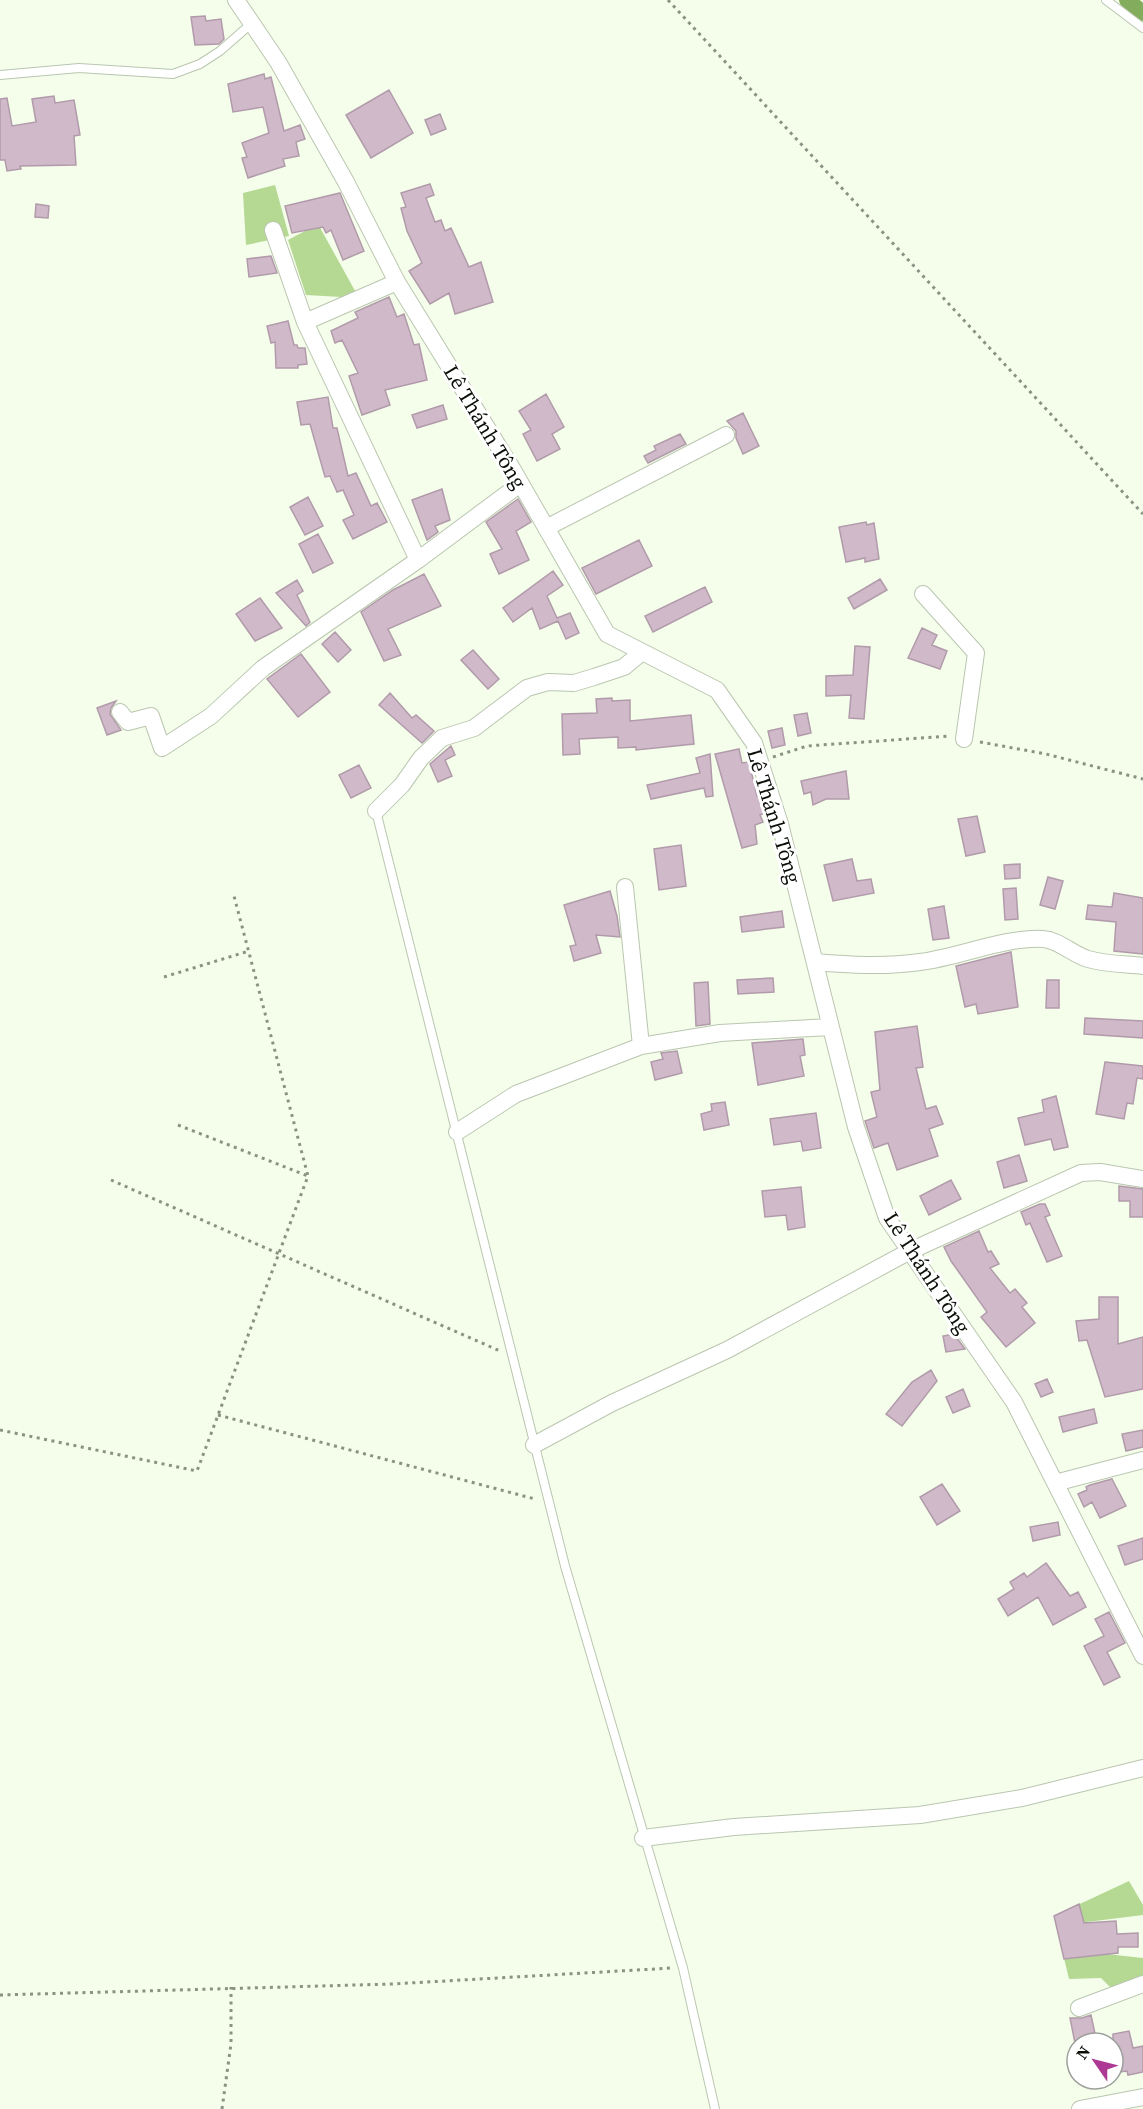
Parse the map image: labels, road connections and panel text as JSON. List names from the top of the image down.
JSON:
{
  "streets": {
    "street": ["Lê Thánh Tông"]
  },
  "north": "top left"
}
